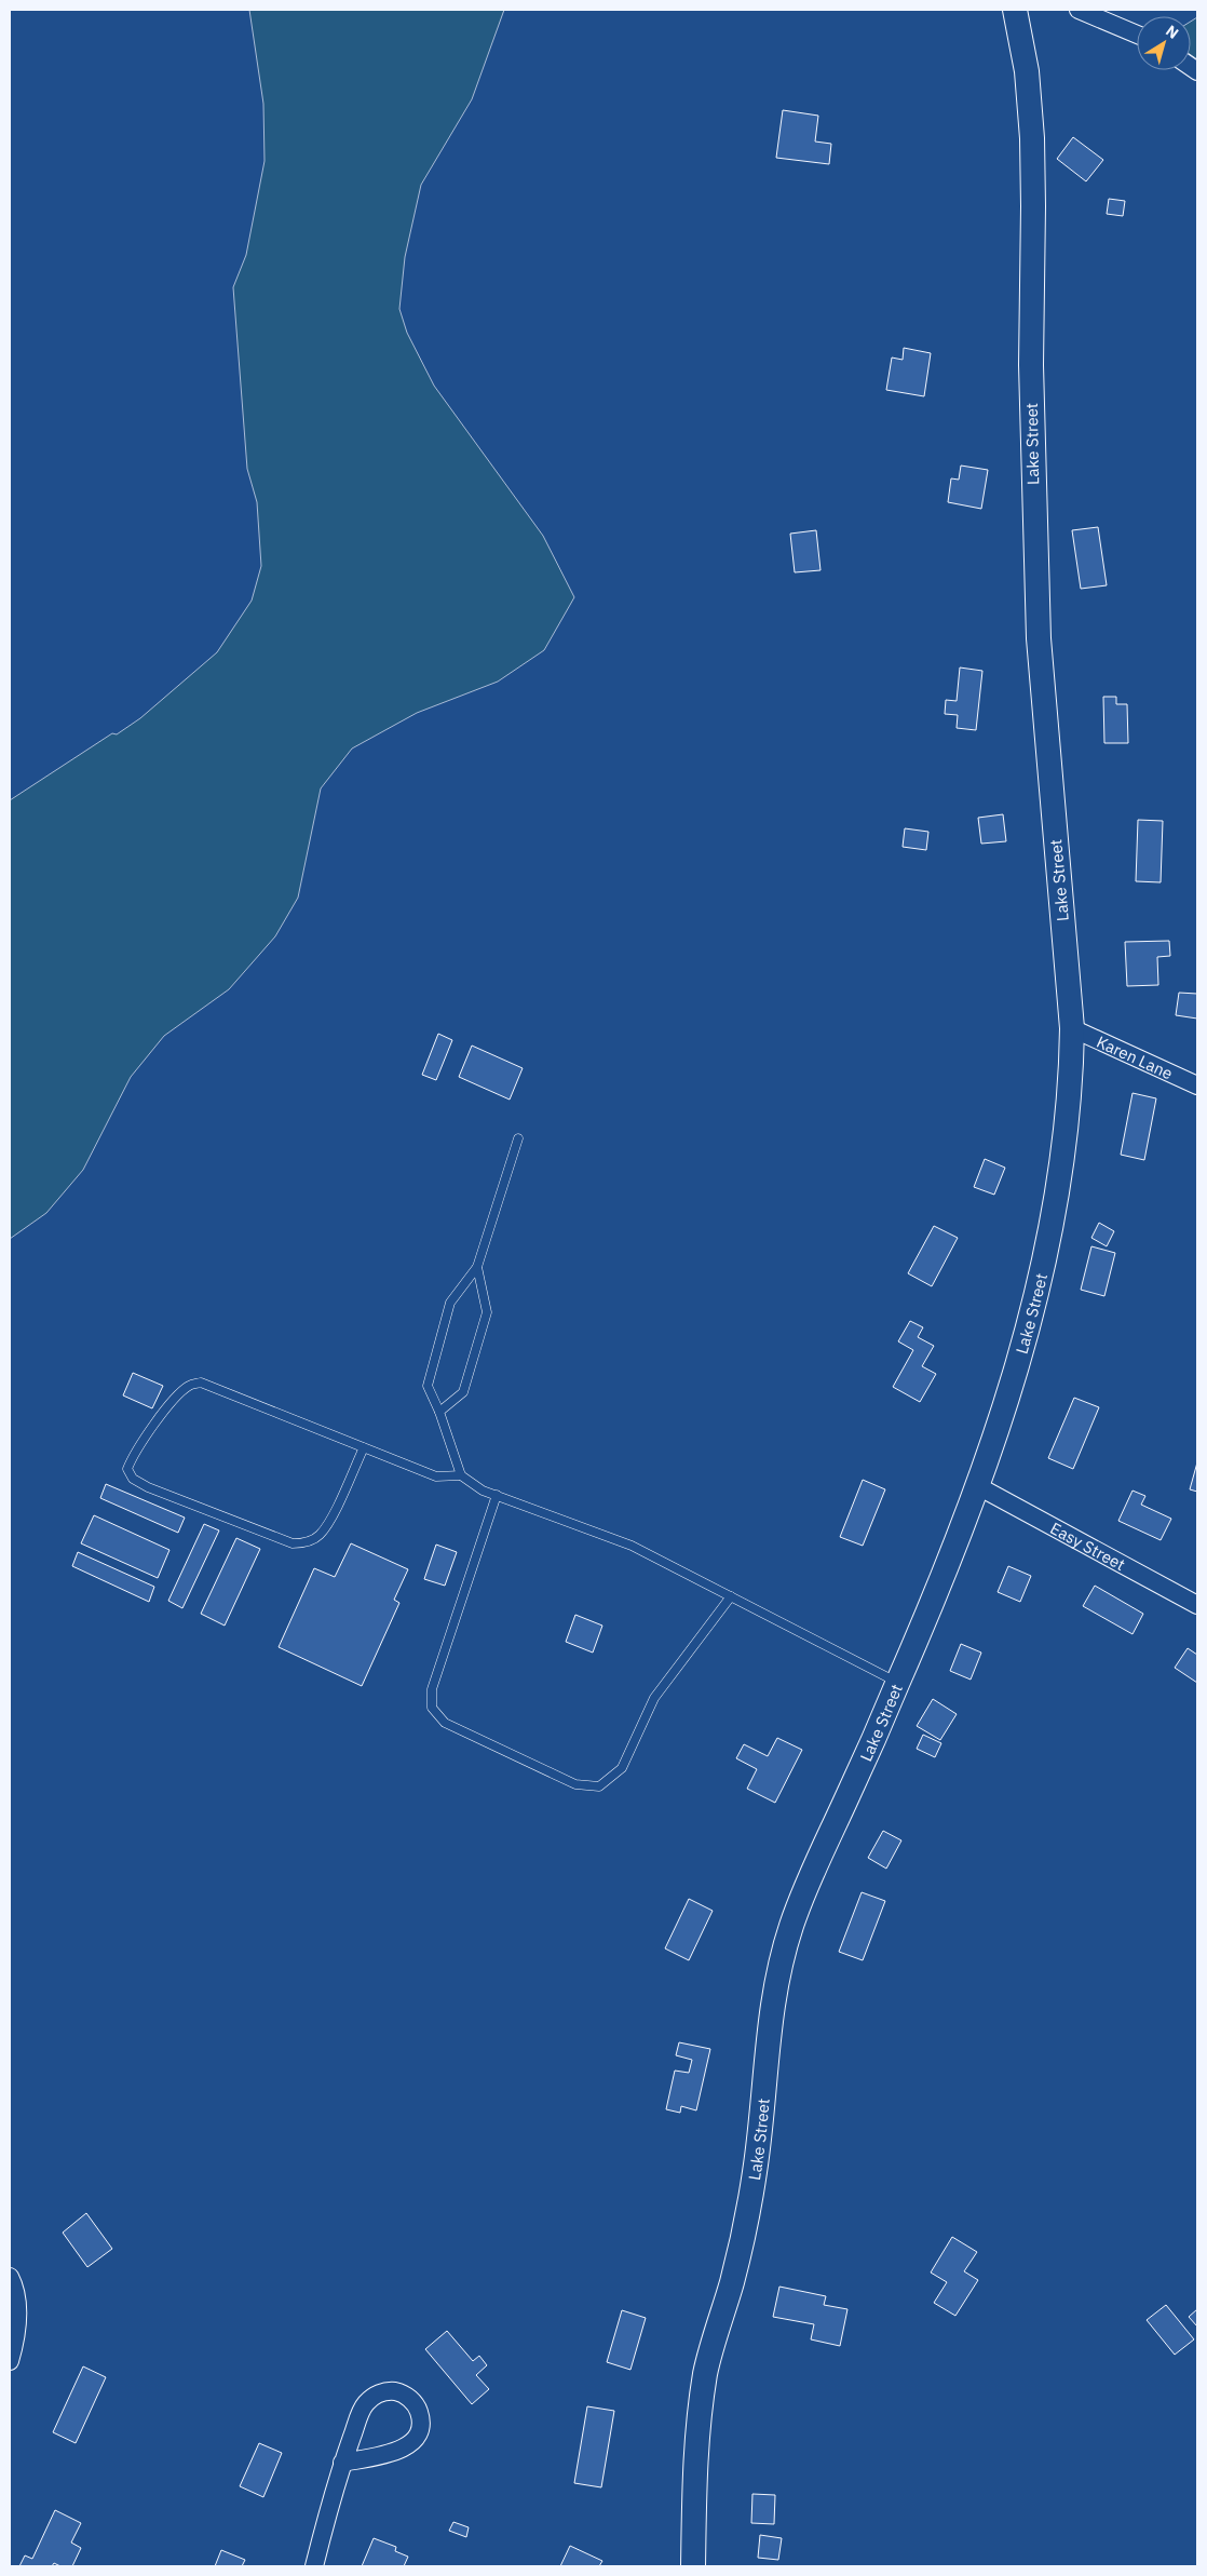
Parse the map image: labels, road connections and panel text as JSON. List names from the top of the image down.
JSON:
{
  "streets": {
    "street": ["Lake Street", "Karen Lane", "Easy Street"]
  },
  "crossings": [
    ["Lake Street", "Karen Lane"],
    ["Lake Street", "Easy Street"]
  ],
  "north": "top right"
}
